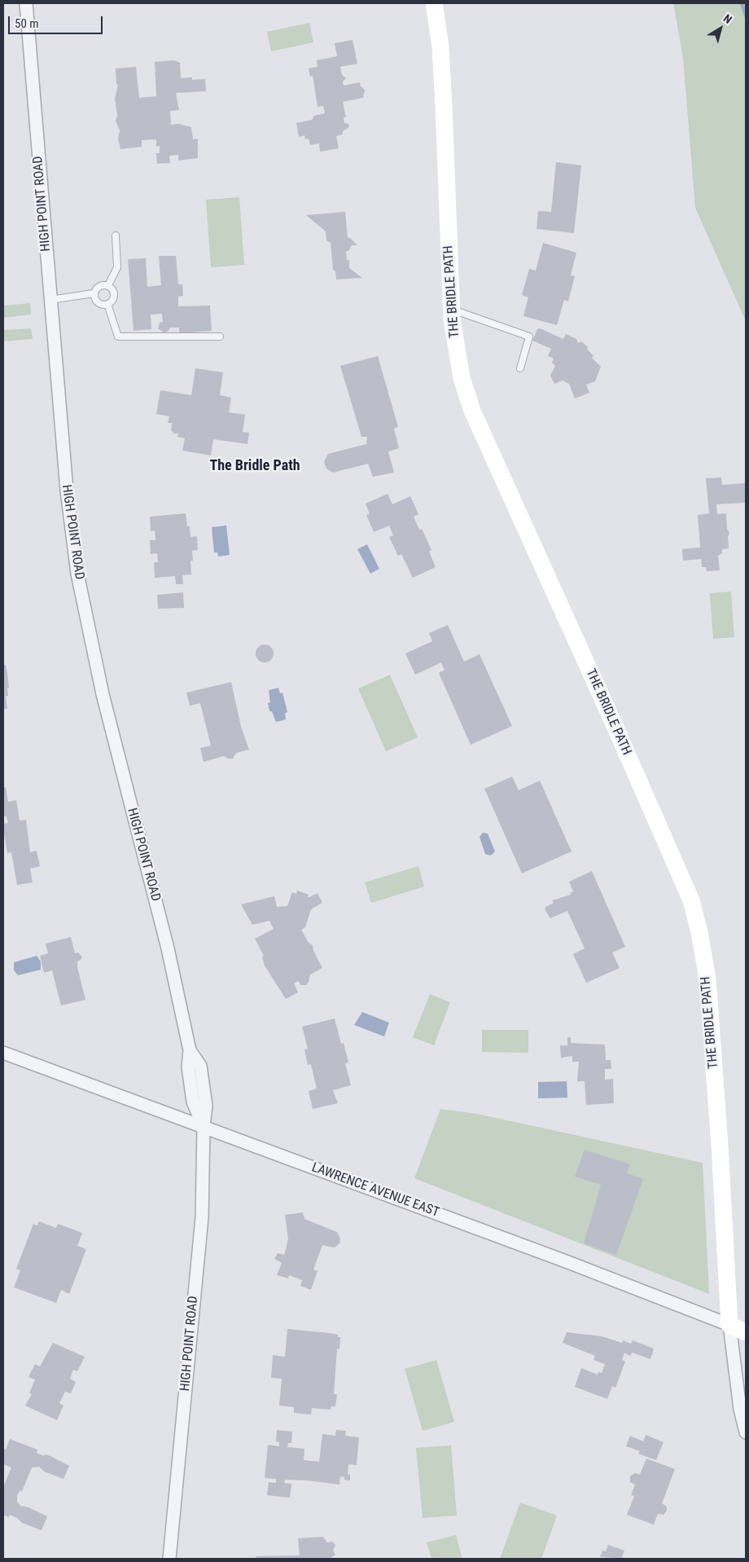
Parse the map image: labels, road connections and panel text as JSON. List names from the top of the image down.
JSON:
{
  "streets": {
    "street": ["HIGH POINT ROAD", "THE BRIDLE PATH", "LAWRENCE AVENUE EAST"]
  },
  "crossings": [
    ["HIGH POINT ROAD", "LAWRENCE AVENUE EAST"],
    ["THE BRIDLE PATH", "LAWRENCE AVENUE EAST"]
  ],
  "districts": ["The Bridle Path"],
  "scale_bar": "50 m",
  "north": "top right"
}
